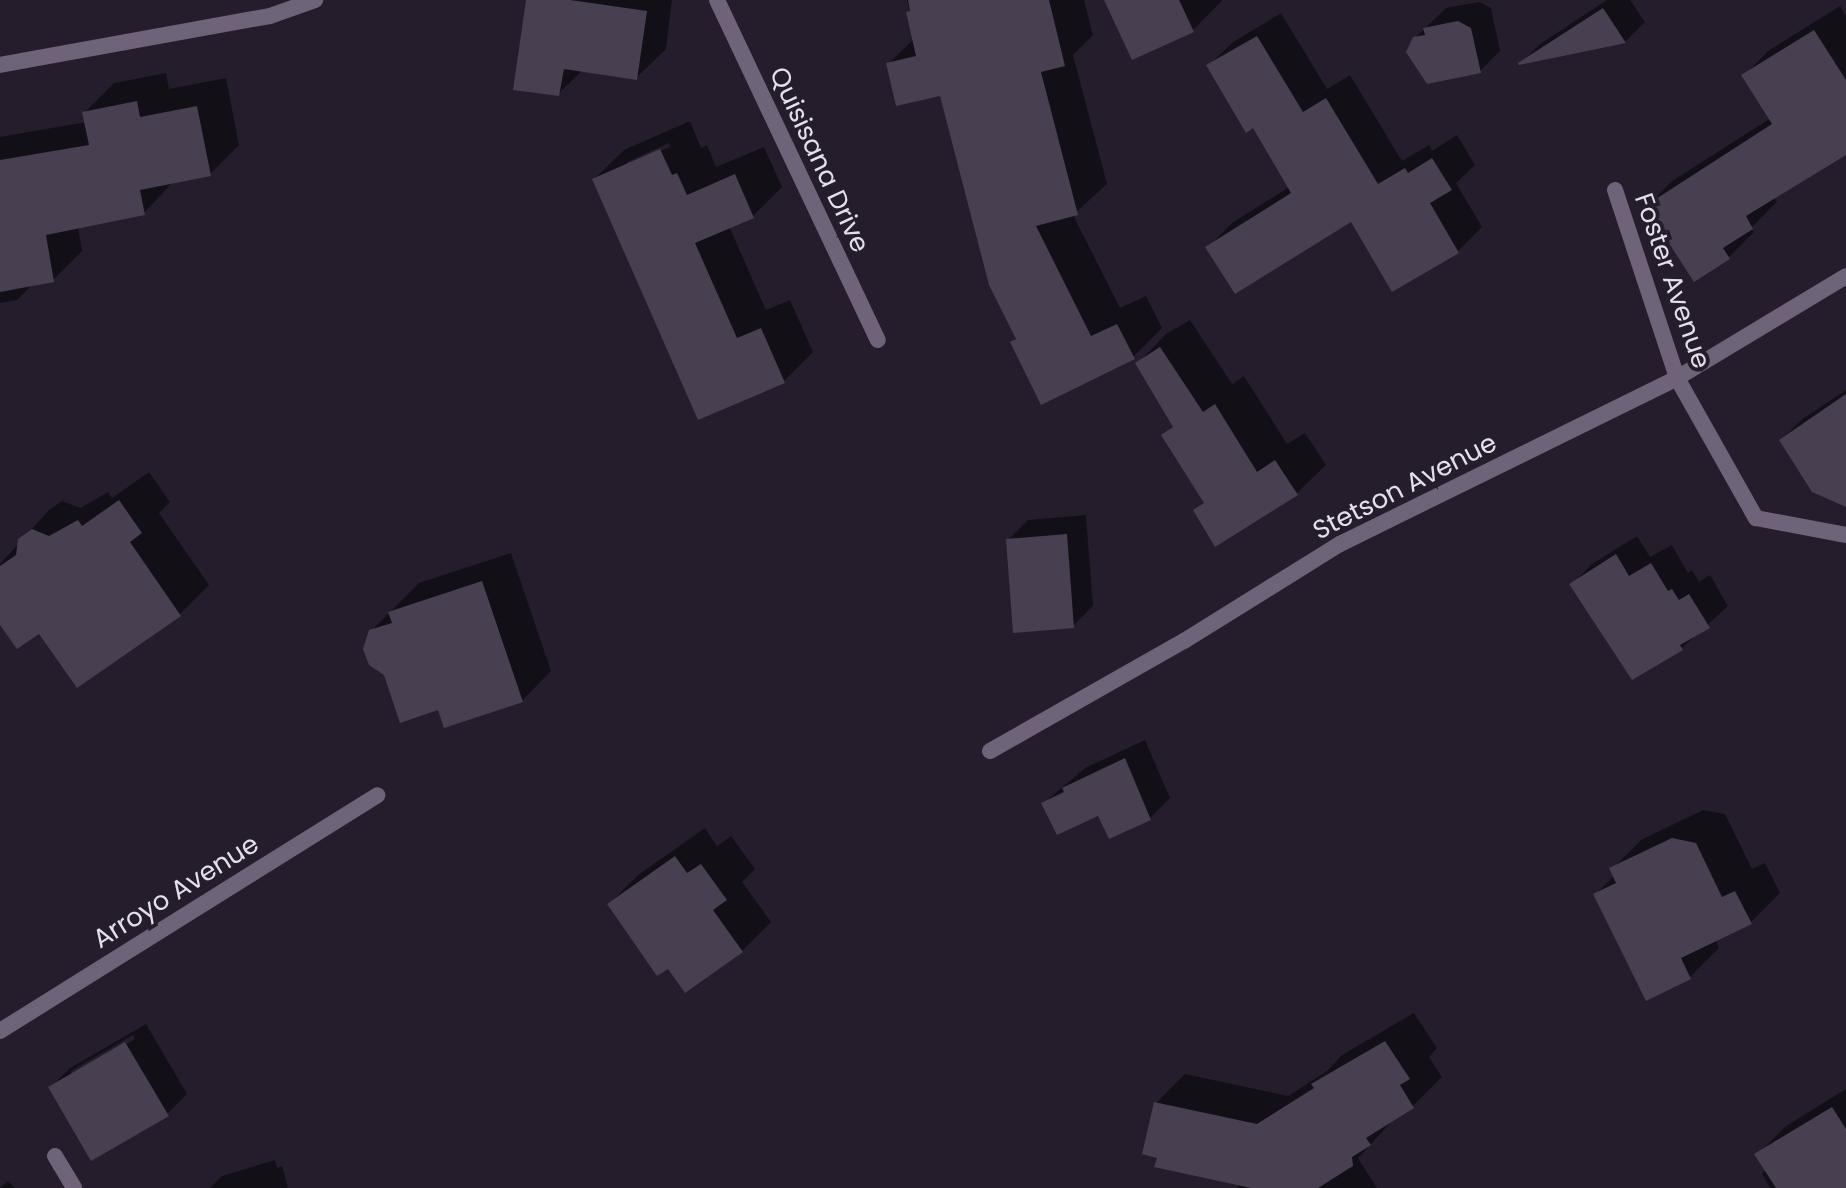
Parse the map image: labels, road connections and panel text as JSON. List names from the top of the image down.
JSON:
{
  "streets": {
    "street": [
      "Quisisana Drive",
      "Foster Avenue",
      "Stetson Avenue",
      "Arroyo Avenue"
    ]
  },
  "crossings": [
    ["Foster Avenue", "Stetson Avenue"]
  ]
}
